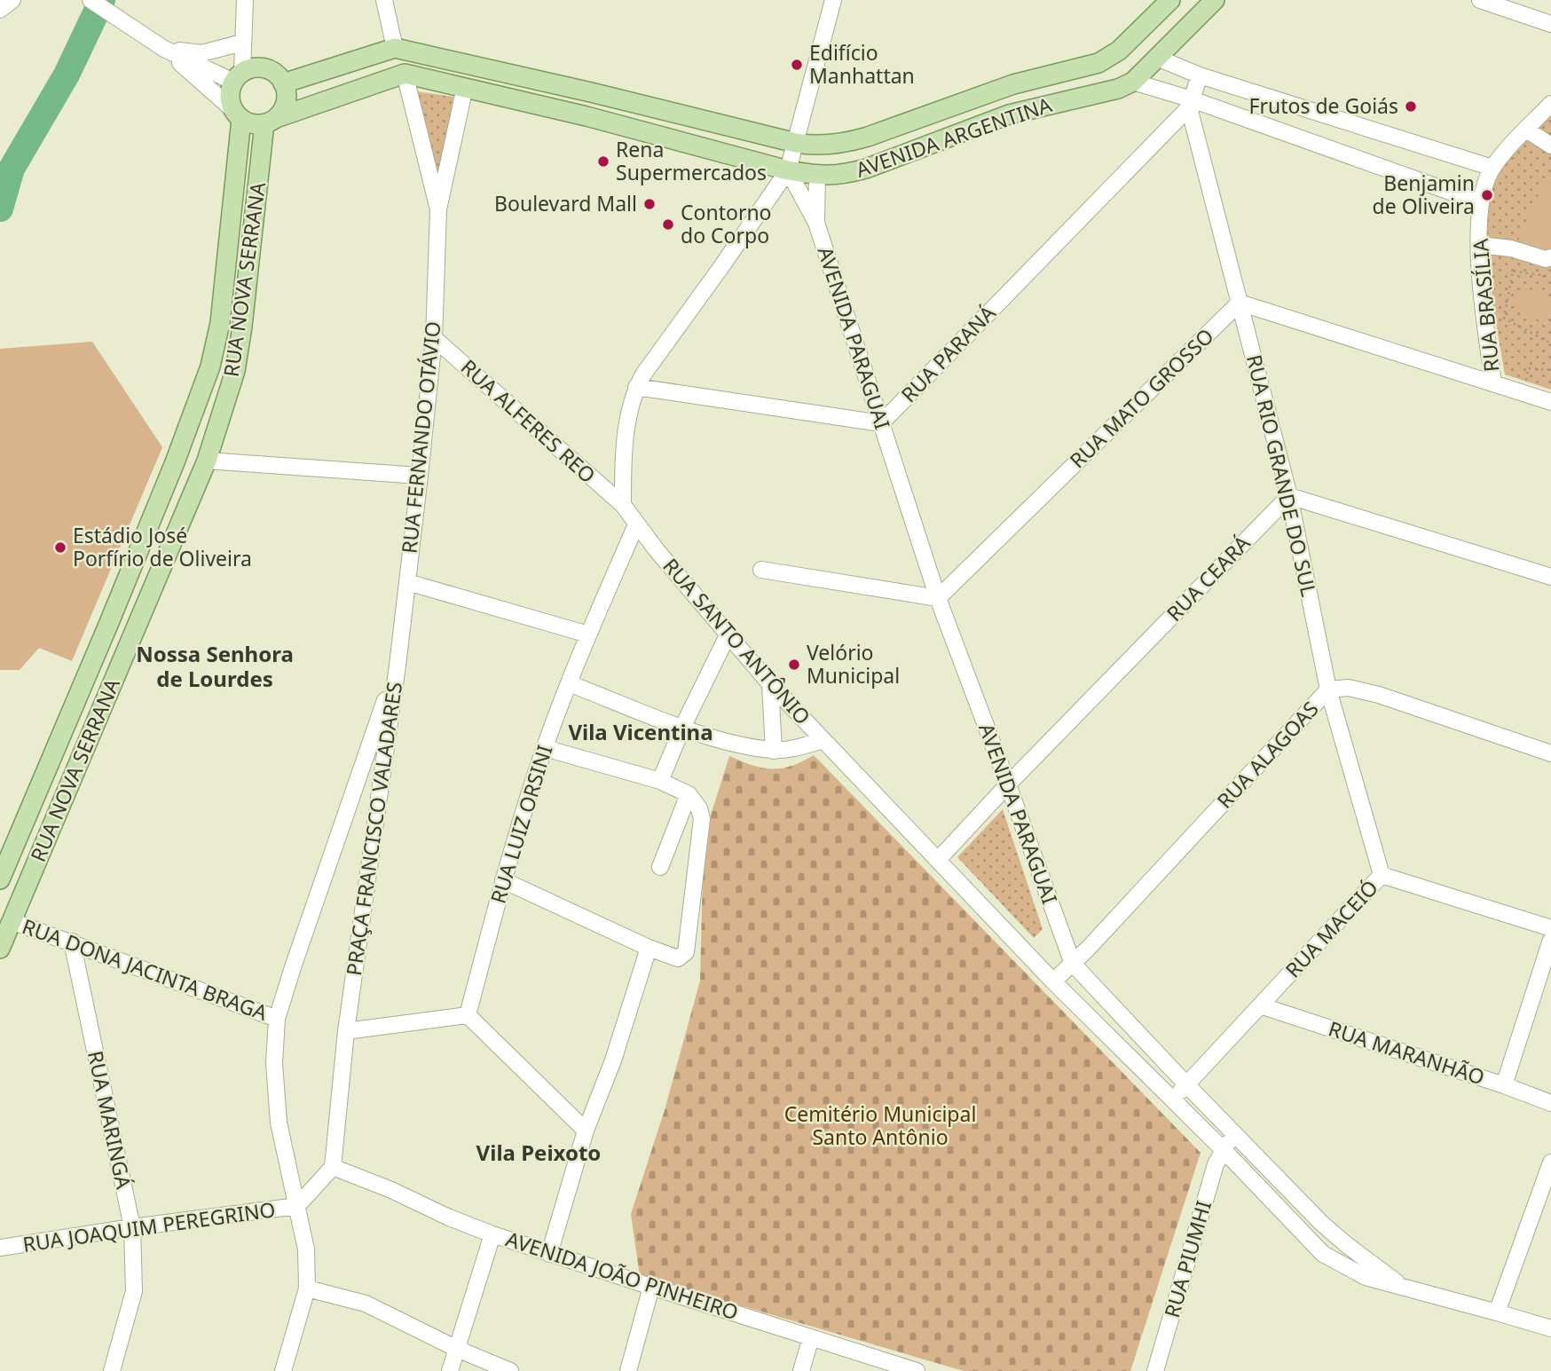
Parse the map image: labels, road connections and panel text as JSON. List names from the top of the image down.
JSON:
{
  "streets": {
    "main road": ["AVENIDA ARGENTINA", "RUA NOVA SERRANA"],
    "street": [
      "RUA BRASÍLIA",
      "AVENIDA PARAGUAI",
      "RUA PARANÁ",
      "RUA MATO GROSSO",
      "RUA ALFERES REO",
      "RUA FERNANDO OTÁVIO",
      "RUA RIO GRANDE DO SUL",
      "RUA CEARÁ",
      "RUA SANTO ANTÔNIO",
      "RUA ALAGOAS",
      "RUA LUIZ ORSINI",
      "PRAÇA FRANCISCO VALADARES",
      "RUA MACEIÓ",
      "RUA DONA JACINTA BRAGA",
      "RUA MARANHÃO",
      "RUA MARINGÁ",
      "RUA JOAQUIM PEREGRINO",
      "RUA PIUMHI",
      "AVENIDA JOÃO PINHEIRO"
    ]
  },
  "crossings": [
    ["AVENIDA ARGENTINA", "AVENIDA PARAGUAI"],
    ["RUA NOVA SERRANA", "RUA DONA JACINTA BRAGA"],
    ["AVENIDA PARAGUAI", "RUA PARANÁ"],
    ["AVENIDA PARAGUAI", "RUA MATO GROSSO"],
    ["AVENIDA PARAGUAI", "RUA CEARÁ"],
    ["AVENIDA PARAGUAI", "RUA SANTO ANTÔNIO"],
    ["AVENIDA PARAGUAI", "RUA ALAGOAS"],
    ["AVENIDA PARAGUAI", "RUA MACEIÓ"],
    ["AVENIDA PARAGUAI", "RUA PIUMHI"],
    ["RUA PARANÁ", "RUA RIO GRANDE DO SUL"],
    ["RUA MATO GROSSO", "RUA RIO GRANDE DO SUL"],
    ["RUA ALFERES REO", "RUA FERNANDO OTÁVIO"],
    ["RUA ALFERES REO", "RUA SANTO ANTÔNIO"],
    ["RUA FERNANDO OTÁVIO", "PRAÇA FRANCISCO VALADARES"],
    ["RUA RIO GRANDE DO SUL", "RUA CEARÁ"],
    ["RUA RIO GRANDE DO SUL", "RUA ALAGOAS"],
    ["RUA RIO GRANDE DO SUL", "RUA MACEIÓ"],
    ["RUA CEARÁ", "RUA SANTO ANTÔNIO"],
    ["RUA SANTO ANTÔNIO", "RUA ALAGOAS"],
    ["RUA SANTO ANTÔNIO", "RUA LUIZ ORSINI"],
    ["PRAÇA FRANCISCO VALADARES", "RUA DONA JACINTA BRAGA"],
    ["PRAÇA FRANCISCO VALADARES", "RUA JOAQUIM PEREGRINO"],
    ["PRAÇA FRANCISCO VALADARES", "AVENIDA JOÃO PINHEIRO"],
    ["RUA MACEIÓ", "RUA MARANHÃO"],
    ["RUA DONA JACINTA BRAGA", "RUA MARINGÁ"],
    ["RUA MARINGÁ", "RUA JOAQUIM PEREGRINO"]
  ],
  "districts": ["Nossa Senhora de Lourdes", "Vila Vicentina", "Vila Peixoto"],
  "parks": ["Cemitério Municipal Santo Antônio"],
  "places": [
    "Edifício Manhattan",
    "Frutos de Goiás",
    "Rena Supermercados",
    "Benjamin de Oliveira",
    "Boulevard Mall",
    "Contorno do Corpo",
    "Estádio José Porfírio de Oliveira",
    "Velório Municipal"
  ]
}
